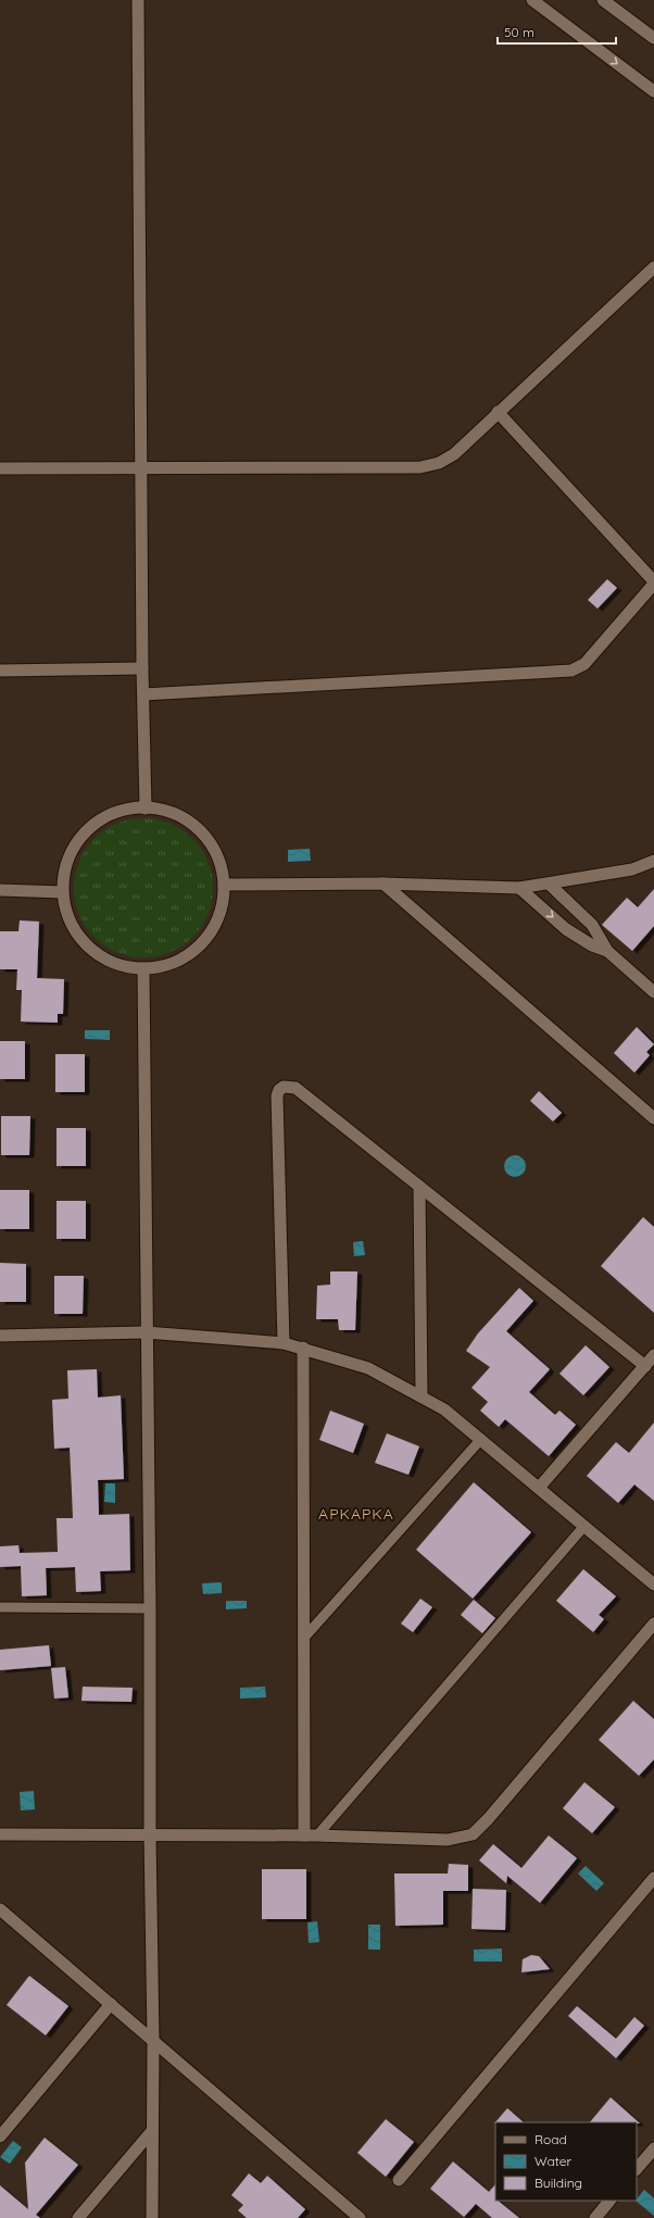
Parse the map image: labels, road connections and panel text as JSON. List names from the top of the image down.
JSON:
{
  "districts": ["APKAPKA"],
  "legend": ["Road", "Water", "Building"],
  "scale_bar": "50 m"
}
